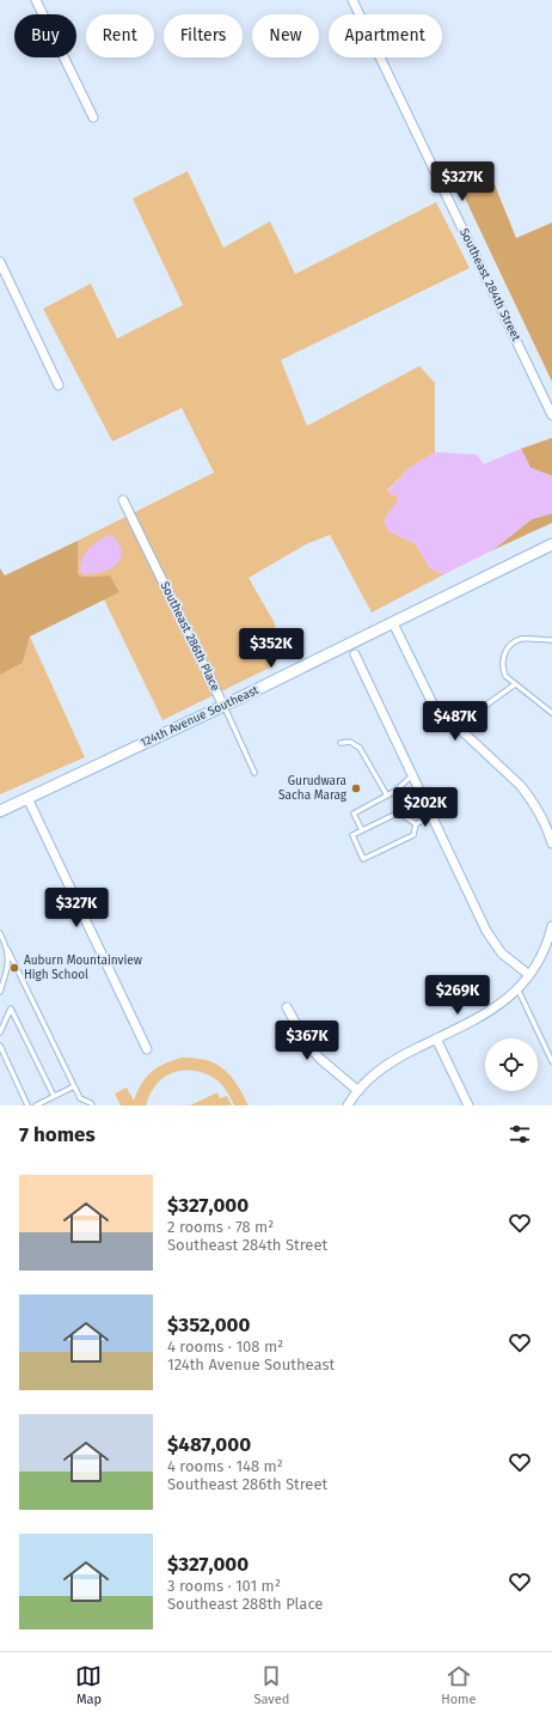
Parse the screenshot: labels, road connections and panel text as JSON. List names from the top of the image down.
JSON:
{
  "streets": {
    "street": ["Southeast 284th Street", "Southeast 286th Place", "124th Avenue Southeast"]
  },
  "crossings": [
    ["Southeast 286th Place", "124th Avenue Southeast"]
  ],
  "places": ["Gurudwara Sacha Marag", "Auburn Mountainview High School"],
  "page": {
    "chip": [
      "Buy",
      "Rent",
      "Filters",
      "New",
      "Apartment"
    ],
    "price": [
      "$327K",
      "$352K",
      "$487K",
      "$202K",
      "$327K",
      "$269K",
      "$367K"
    ],
    "heading": "7 homes",
    "list": [
      {
        "name": "$327,000",
        "note": "2 rooms · 78 m² · Southeast 284th Street"
      },
      {
        "name": "$352,000",
        "note": "4 rooms · 108 m² · 124th Avenue Southeast"
      },
      {
        "name": "$487,000",
        "note": "4 rooms · 148 m² · Southeast 286th Street"
      },
      {
        "name": "$327,000",
        "note": "3 rooms · 101 m² · Southeast 288th Place"
      }
    ],
    "tabs": ["Map", "Saved", "Home"]
  }
}
